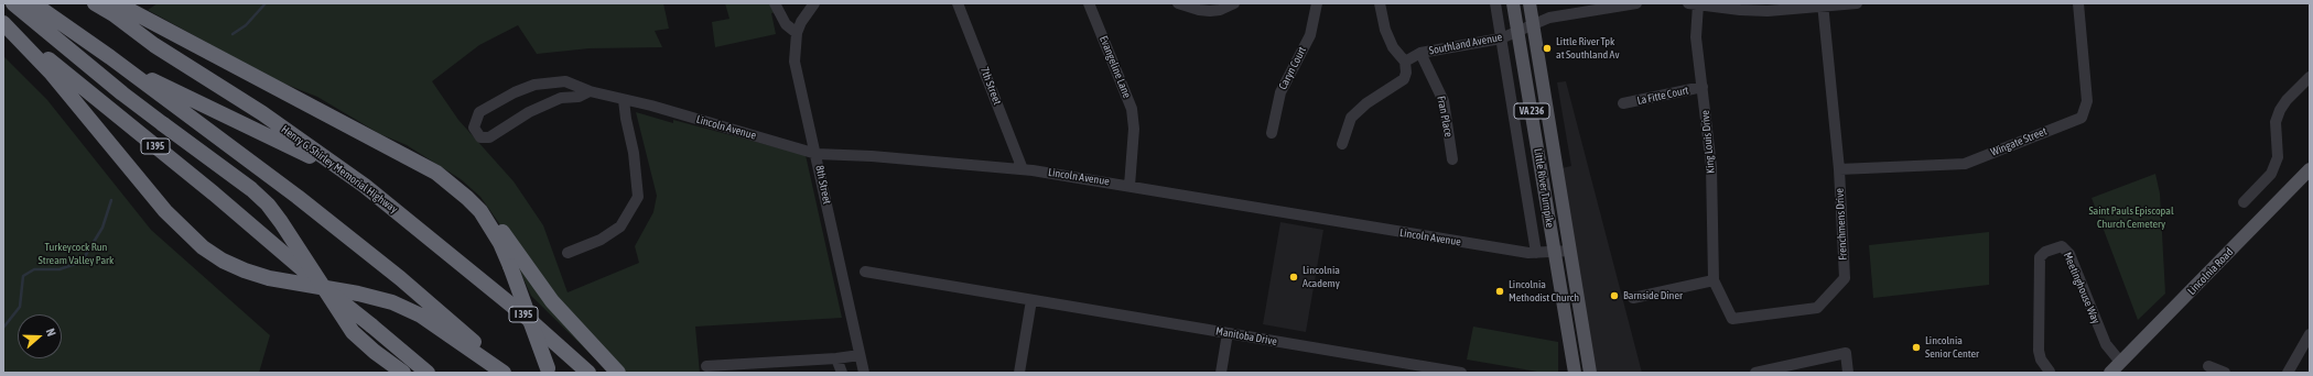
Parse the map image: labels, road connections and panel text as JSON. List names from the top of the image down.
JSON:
{
  "streets": {
    "highway": ["I 395", "Henry G. Shirley Memorial Highway"],
    "main road": ["VA 236", "Little River Turnpike", "Lincolnia Road"],
    "street": [
      "Southland Avenue",
      "Evangeline Lane",
      "Caryn Court",
      "7th Street",
      "La Fitte Court",
      "Fran Place",
      "Lincoln Avenue",
      "King Louis Drive",
      "Wingate Street",
      "8th Street",
      "Frenchmens Drive",
      "Meetinghouse Way",
      "Manitoba Drive"
    ]
  },
  "crossings": [
    ["Southland Avenue", "Fran Place"],
    ["Southland Avenue", "Little River Turnpike"],
    ["Evangeline Lane", "Lincoln Avenue"],
    ["7th Street", "Lincoln Avenue"],
    ["La Fitte Court", "King Louis Drive"],
    ["Lincoln Avenue", "8th Street"],
    ["Lincoln Avenue", "Little River Turnpike"],
    ["King Louis Drive", "Frenchmens Drive"],
    ["Wingate Street", "Frenchmens Drive"],
    ["Lincolnia Road", "Meetinghouse Way"]
  ],
  "parks": ["Saint Pauls Episcopal Church Cemetery", "Turkeycock Run Stream Valley Park"],
  "places": [
    "Little River Tpk at Southland Av",
    "Lincolnia Academy",
    "Lincolnia Methodist Church",
    "Barnside Diner",
    "Lincolnia Senior Center"
  ],
  "north": "right"
}
